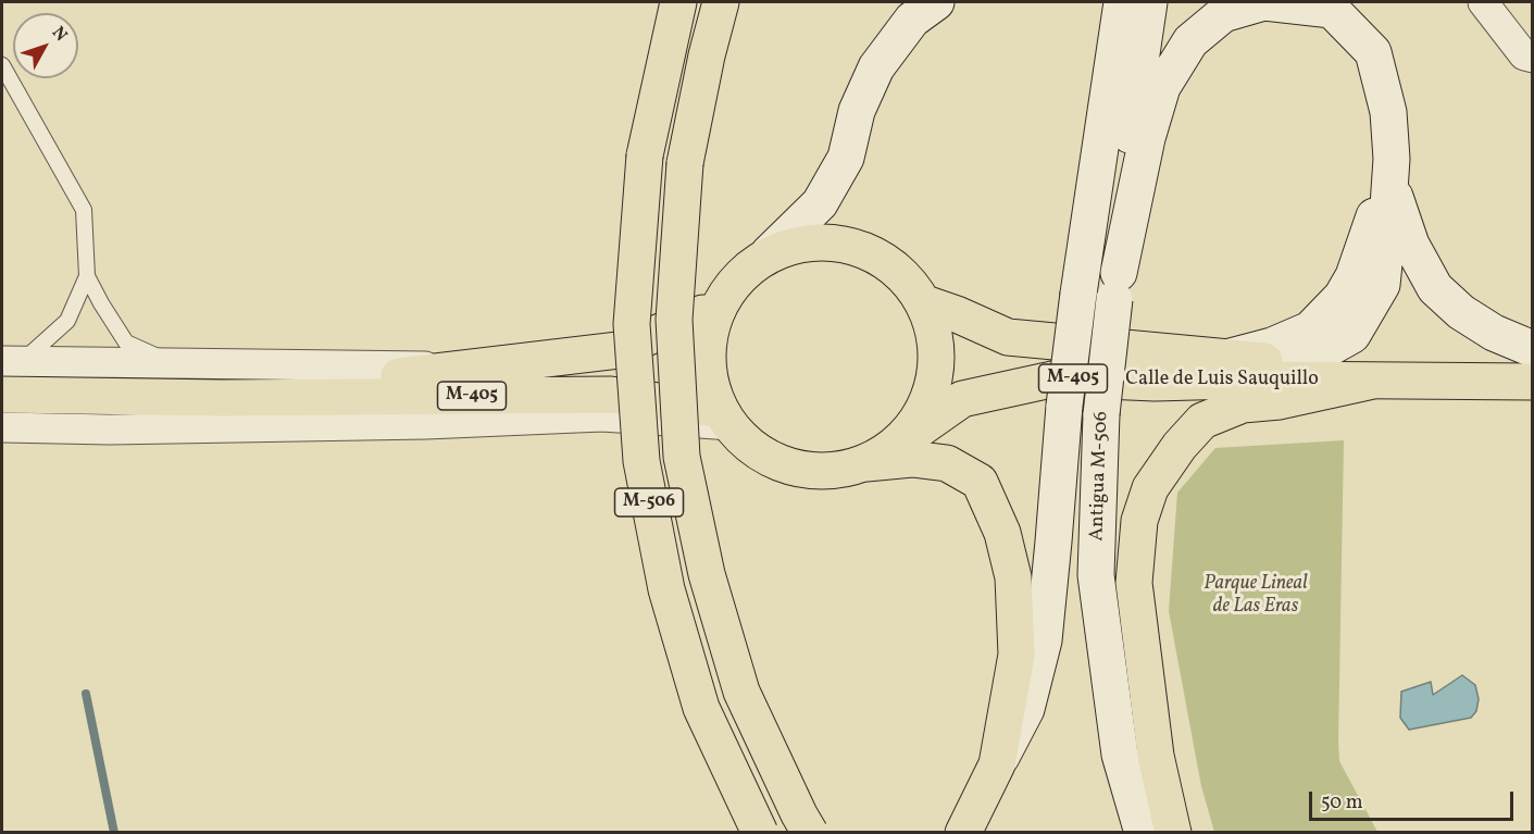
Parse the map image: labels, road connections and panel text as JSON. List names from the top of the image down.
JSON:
{
  "streets": {
    "main road": ["M-405", "Calle de Luis Sauquillo", "M-506"],
    "street": ["Antigua M-506"]
  },
  "crossings": [
    ["M-405", "Calle de Luis Sauquillo"]
  ],
  "parks": ["Parque Lineal de Las Eras"],
  "scale_bar": "50 m",
  "north": "top right"
}
